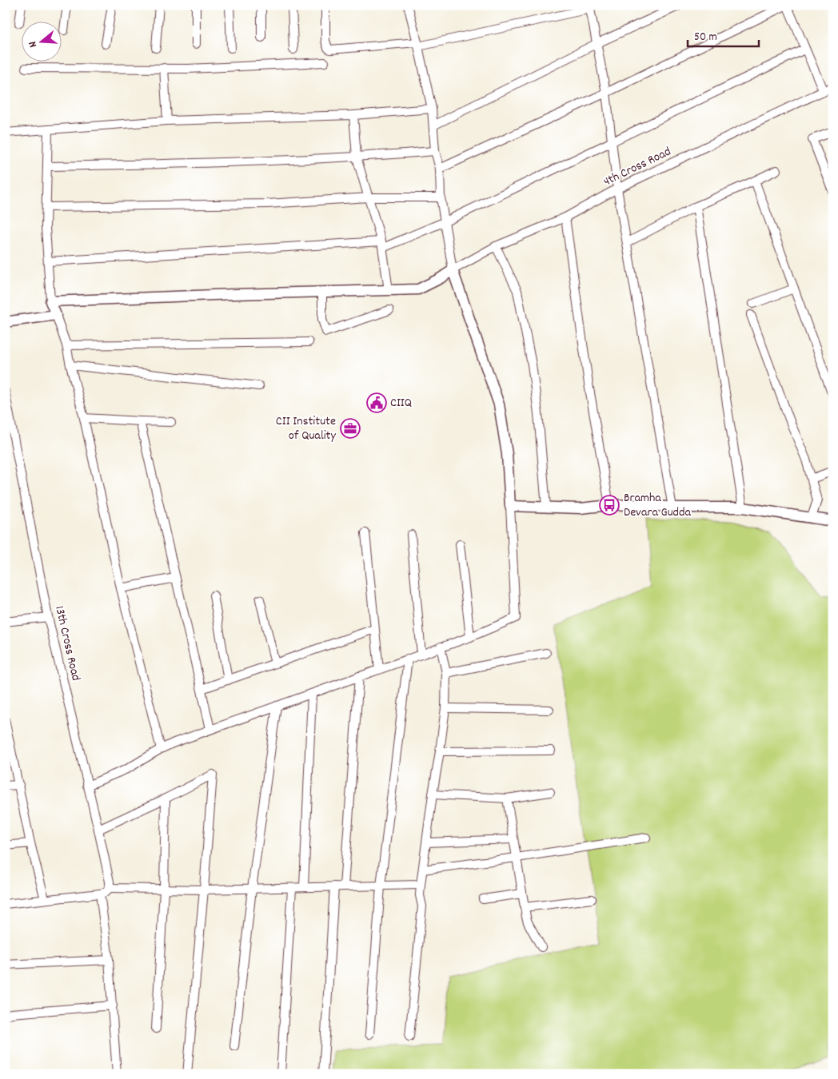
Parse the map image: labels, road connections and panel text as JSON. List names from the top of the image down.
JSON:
{
  "streets": {
    "street": ["4th Cross Road", "13th Cross Road"]
  },
  "places": {
    "public building": ["CIIQ"],
    "office": ["CII Institute of Quality"],
    "bus stop": ["Bramha Devara Gudda"]
  },
  "scale_bar": "50 m",
  "north": "left"
}
